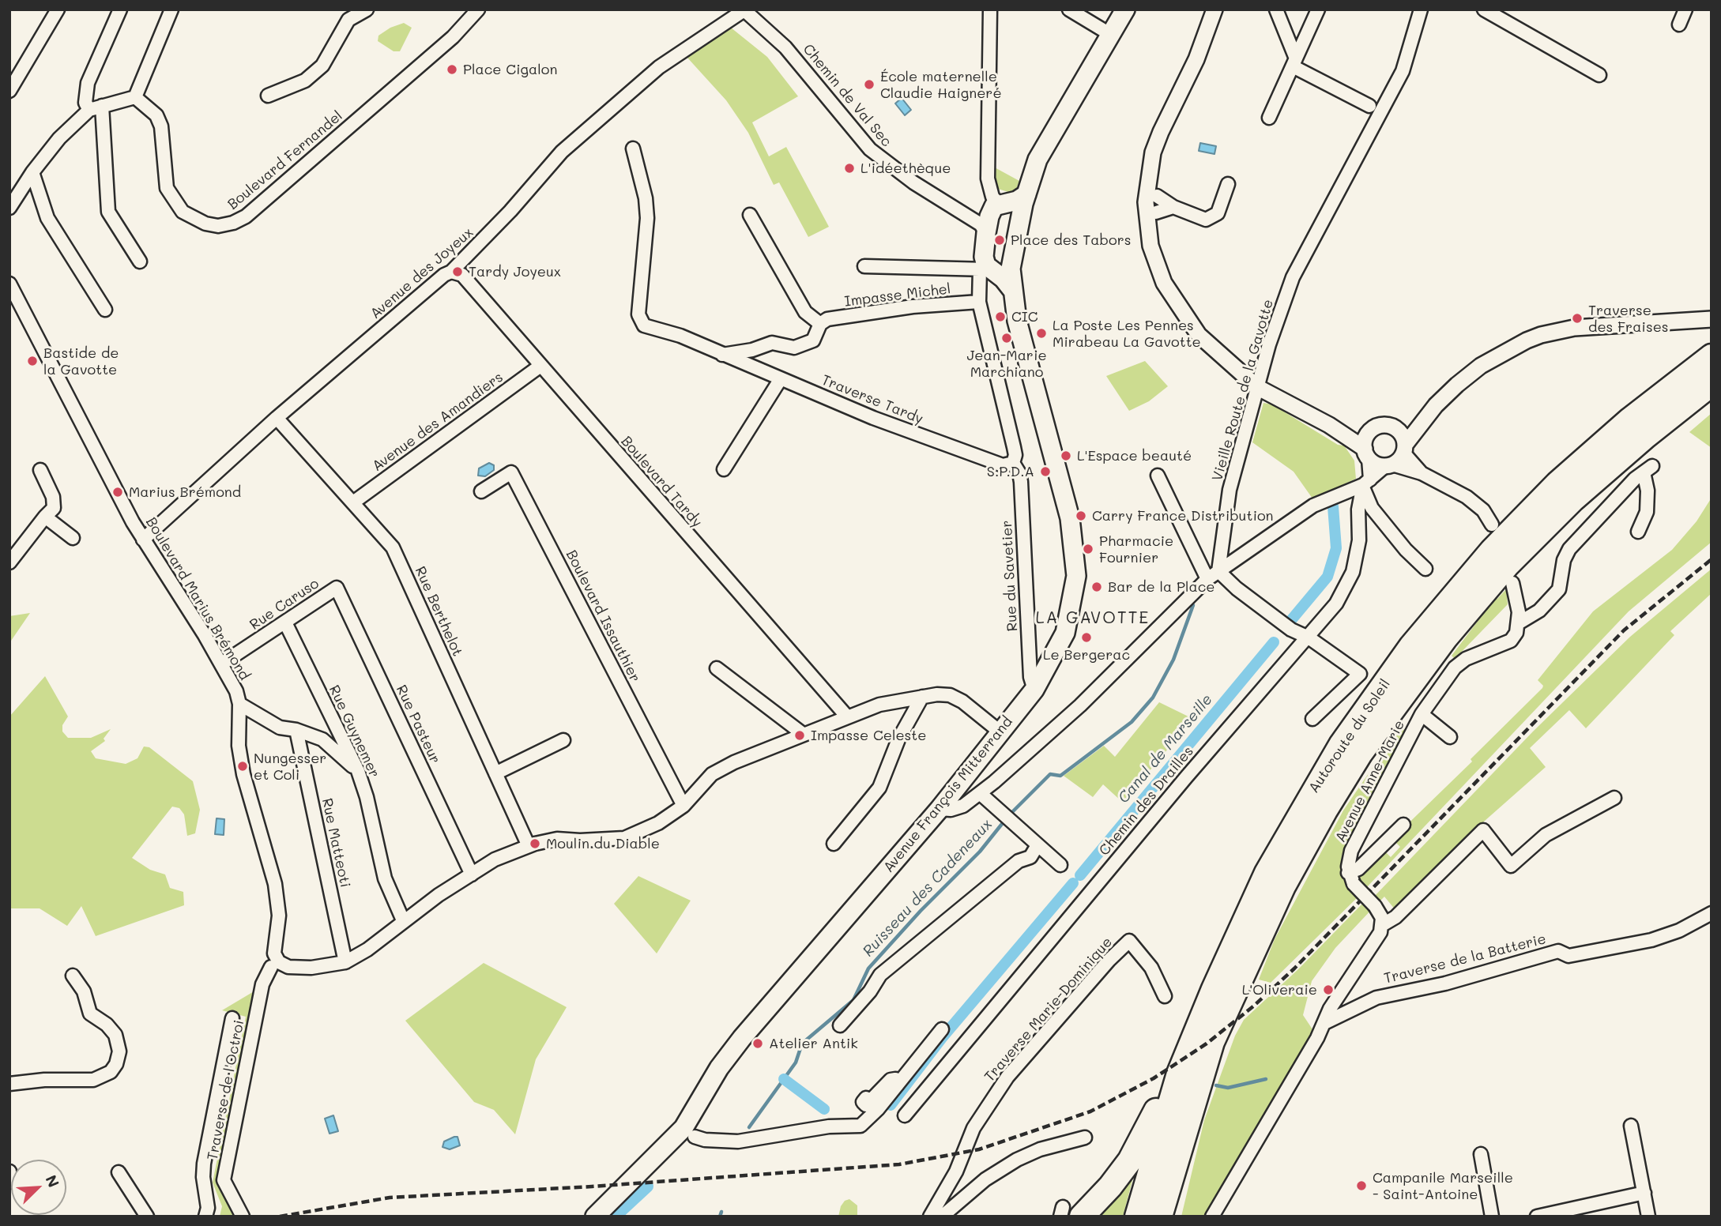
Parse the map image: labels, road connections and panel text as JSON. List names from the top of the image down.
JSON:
{
  "streets": {
    "highway": ["Autoroute du Soleil"],
    "main road": ["Avenue François Mitterrand"],
    "street": [
      "Chemin de Val Sec",
      "Boulevard Fernandel",
      "Avenue des Joyeux",
      "Impasse Michel",
      "Vieille Route de la Gavotte",
      "Traverse Tardy",
      "Avenue des Amandiers",
      "Boulevard Tardy",
      "Rue du Savetier",
      "Boulevard Marius Brémond",
      "Rue Caruso",
      "Rue Berthelot",
      "Boulevard Issauthier",
      "Rue Pasteur",
      "Rue Guynemer",
      "Avenue Anne-Marie",
      "Chemin des Drailles",
      "Rue Matteoti",
      "Traverse de la Batterie",
      "Traverse Marie-Dominique",
      "Traverse de l'Octroi"
    ]
  },
  "crossings": [
    ["Chemin de Val Sec", "Avenue des Joyeux"],
    ["Avenue des Joyeux", "Boulevard Tardy"],
    ["Avenue des Joyeux", "Boulevard Marius Brémond"],
    ["Avenue des Joyeux", "Rue Berthelot"],
    ["Impasse Michel", "Rue du Savetier"],
    ["Traverse Tardy", "Rue du Savetier"],
    ["Avenue des Amandiers", "Boulevard Tardy"],
    ["Avenue des Amandiers", "Rue Berthelot"],
    ["Rue du Savetier", "Avenue François Mitterrand"],
    ["Boulevard Marius Brémond", "Rue Caruso"],
    ["Boulevard Marius Brémond", "Rue Matteoti"],
    ["Rue Caruso", "Rue Pasteur"],
    ["Rue Caruso", "Rue Guynemer"]
  ],
  "districts": ["LA GAVOTTE"],
  "water": ["Canal de Marseille", "Ruisseau des Cadeneaux"],
  "places": [
    "Place Cigalon",
    "École maternelle Claudie Haigneré",
    "L'idéethèque",
    "Place des Tabors",
    "Tardy Joyeux",
    "CIC",
    "Traverse des Fraises",
    "La Poste Les Pennes Mirabeau La Gavotte",
    "Jean-Marie Marchiano",
    "Bastide de la Gavotte",
    "L'Espace beauté",
    "S.P.D.A",
    "Marius Brémond",
    "Carry France Distribution",
    "Pharmacie Fournier",
    "Bar de la Place",
    "Le Bergerac",
    "Impasse Celeste",
    "Nungesser et Coli",
    "Moulin du Diable",
    "L'Oliveraie",
    "Atelier Antik",
    "Campanile Marseille - Saint-Antoine"
  ],
  "north": "top right"
}
